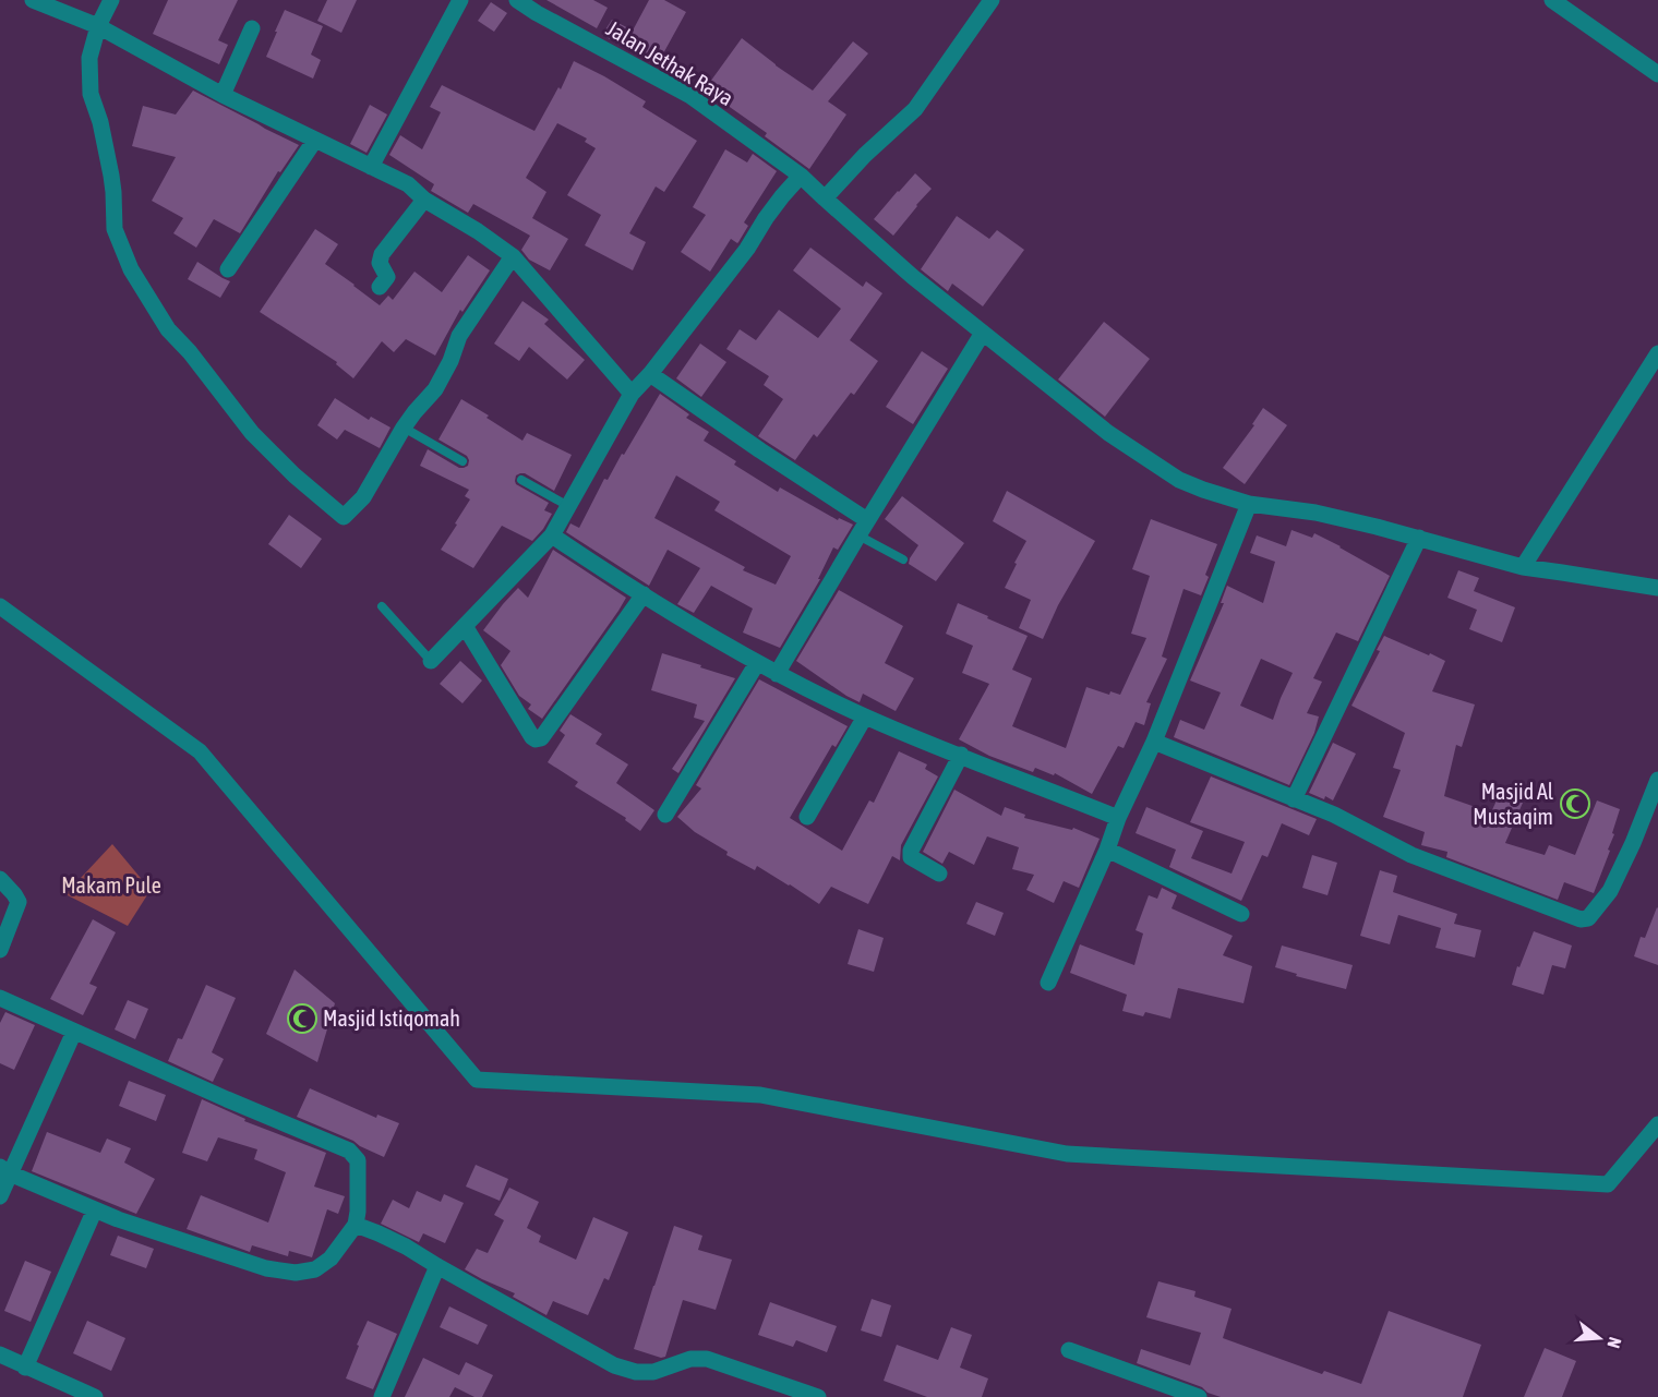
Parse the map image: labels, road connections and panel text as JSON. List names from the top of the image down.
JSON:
{
  "streets": {
    "street": ["Jalan Jethak Raya"]
  },
  "parks": ["Makam Pule"],
  "places": {
    "mosque": ["Masjid Al Mustaqim", "Masjid Istiqomah"]
  },
  "north": "right"
}
